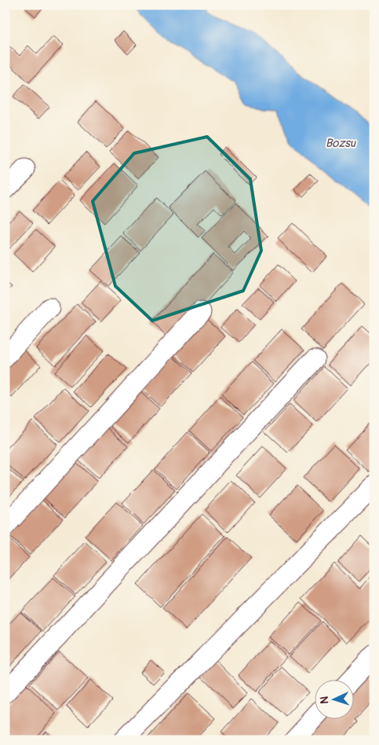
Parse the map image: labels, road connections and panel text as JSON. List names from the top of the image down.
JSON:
{
  "water": ["Bozsu"],
  "north": "left"
}
